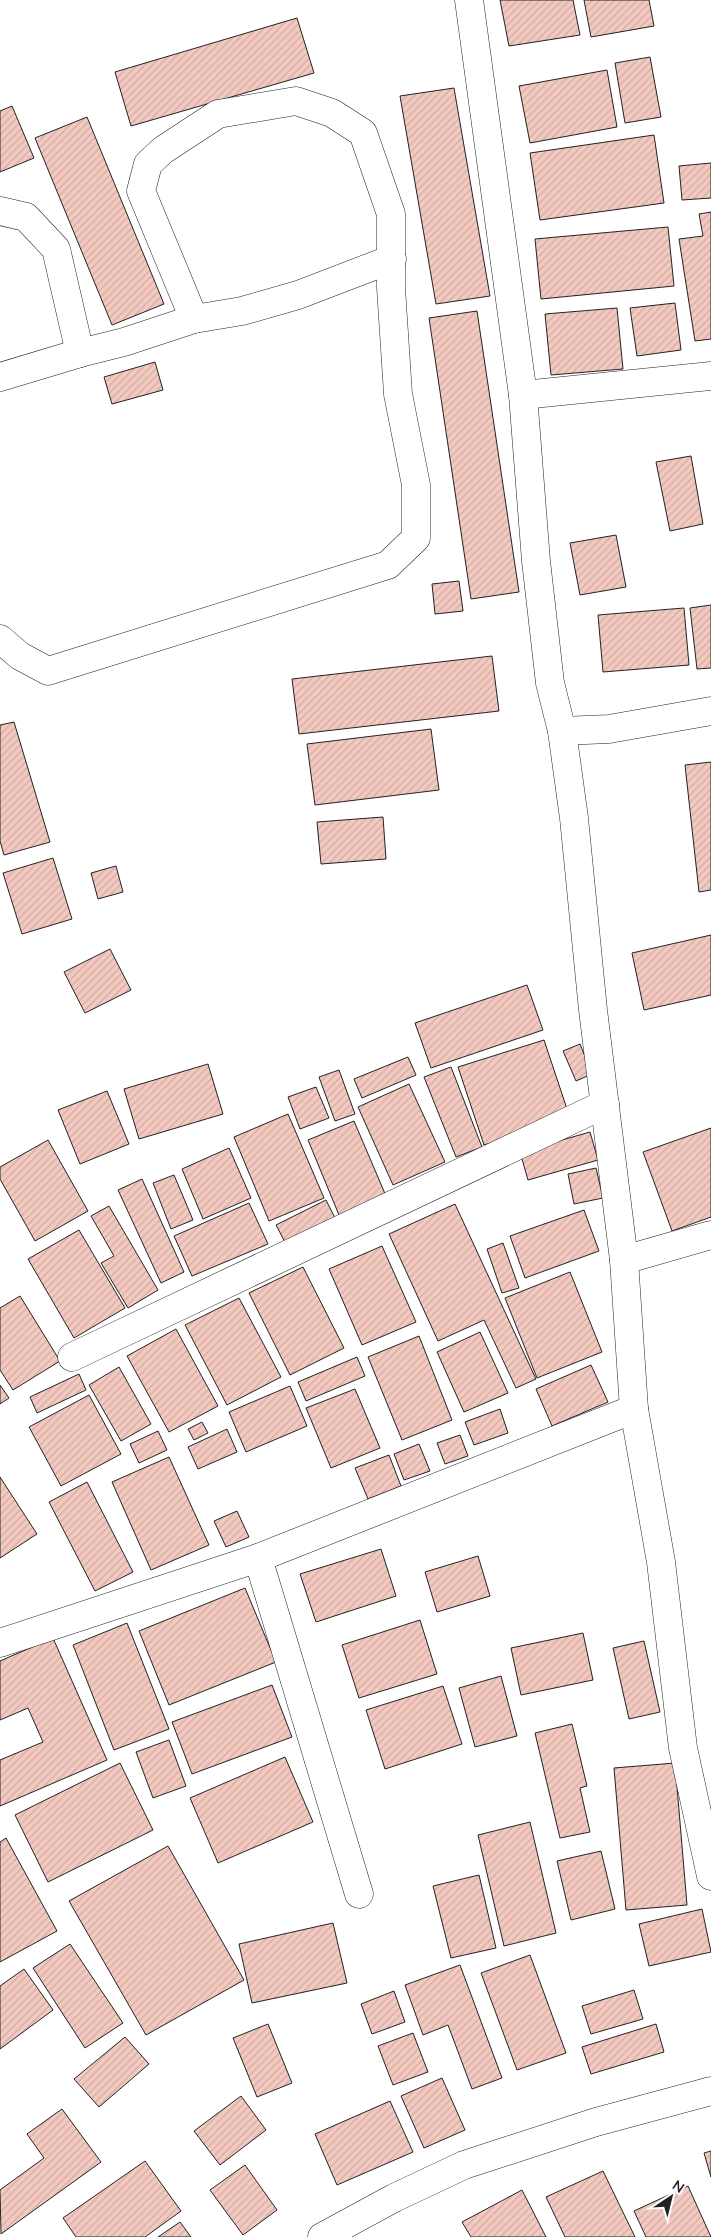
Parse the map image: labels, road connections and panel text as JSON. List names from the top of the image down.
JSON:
{
  "north": "top right"
}
